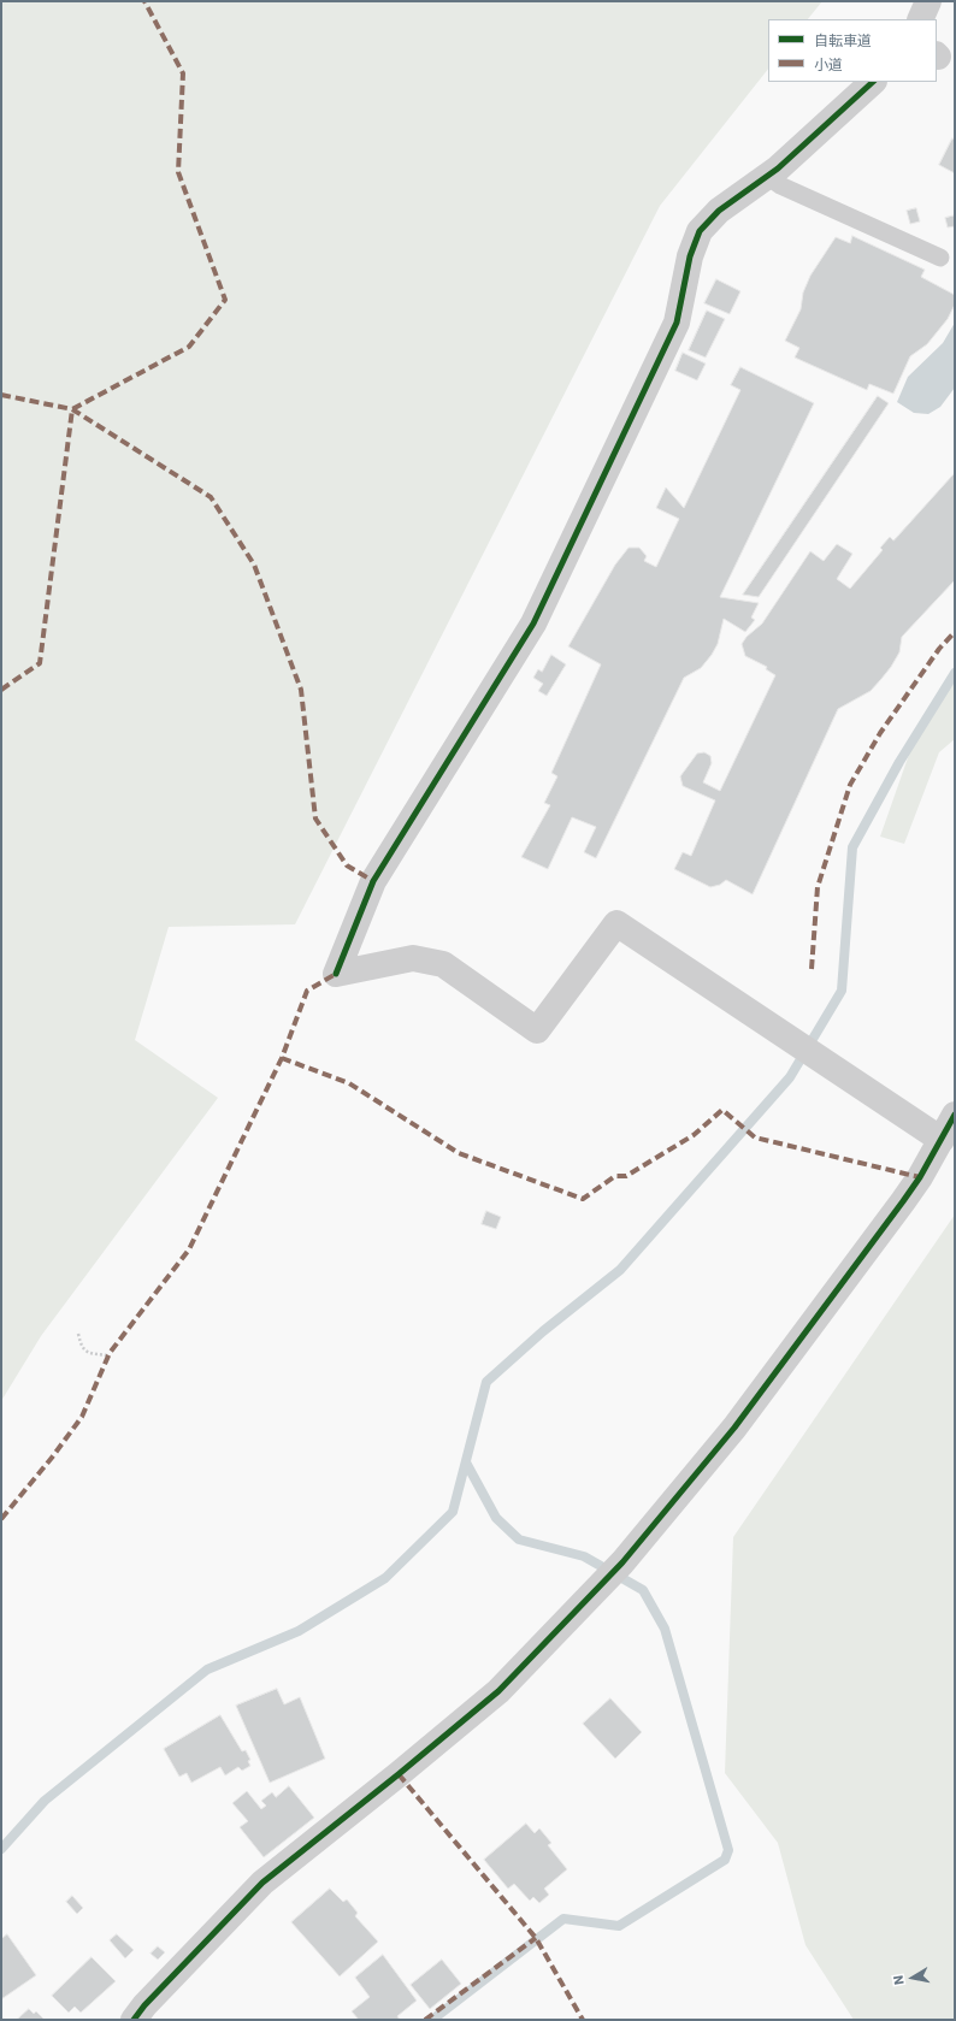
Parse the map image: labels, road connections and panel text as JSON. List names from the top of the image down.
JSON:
{
  "legend": ["自転車道", "小道"],
  "north": "left"
}
